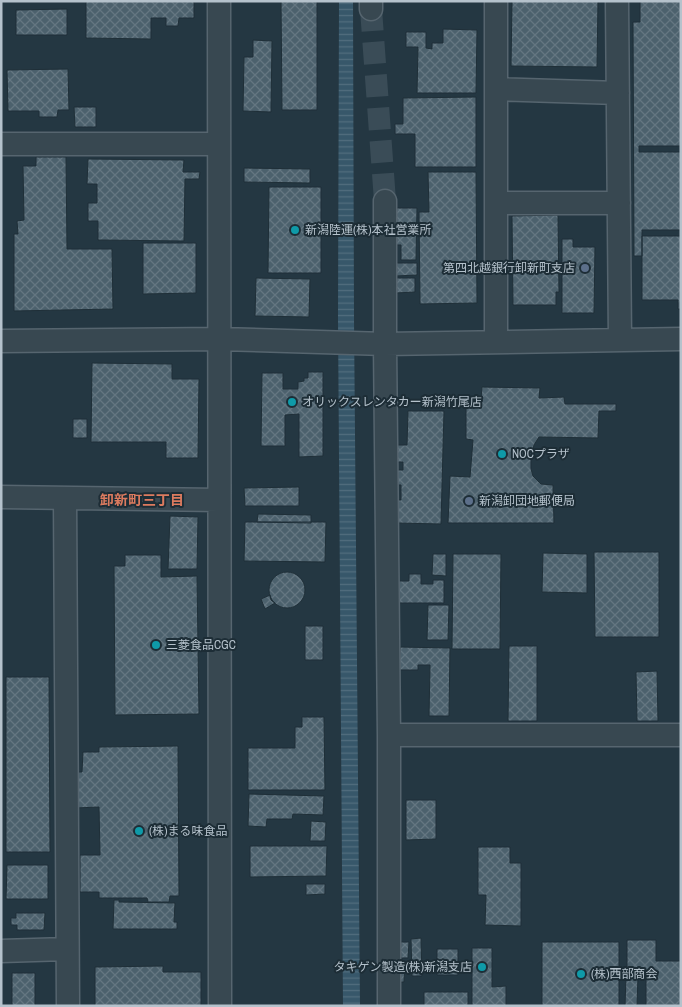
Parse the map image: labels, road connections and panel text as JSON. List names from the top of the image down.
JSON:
{
  "districts": ["卸新町三丁目"],
  "places": [
    "新潟陸運(株)本社営業所",
    "第四北越銀行卸新町支店",
    "オリックスレンタカー新潟竹尾店",
    "NOCプラザ",
    "新潟卸団地郵便局",
    "三菱食品CGC",
    "(株)まる味食品",
    "タキゲン製造(株)新潟支店",
    "(株)西部商会"
  ]
}
